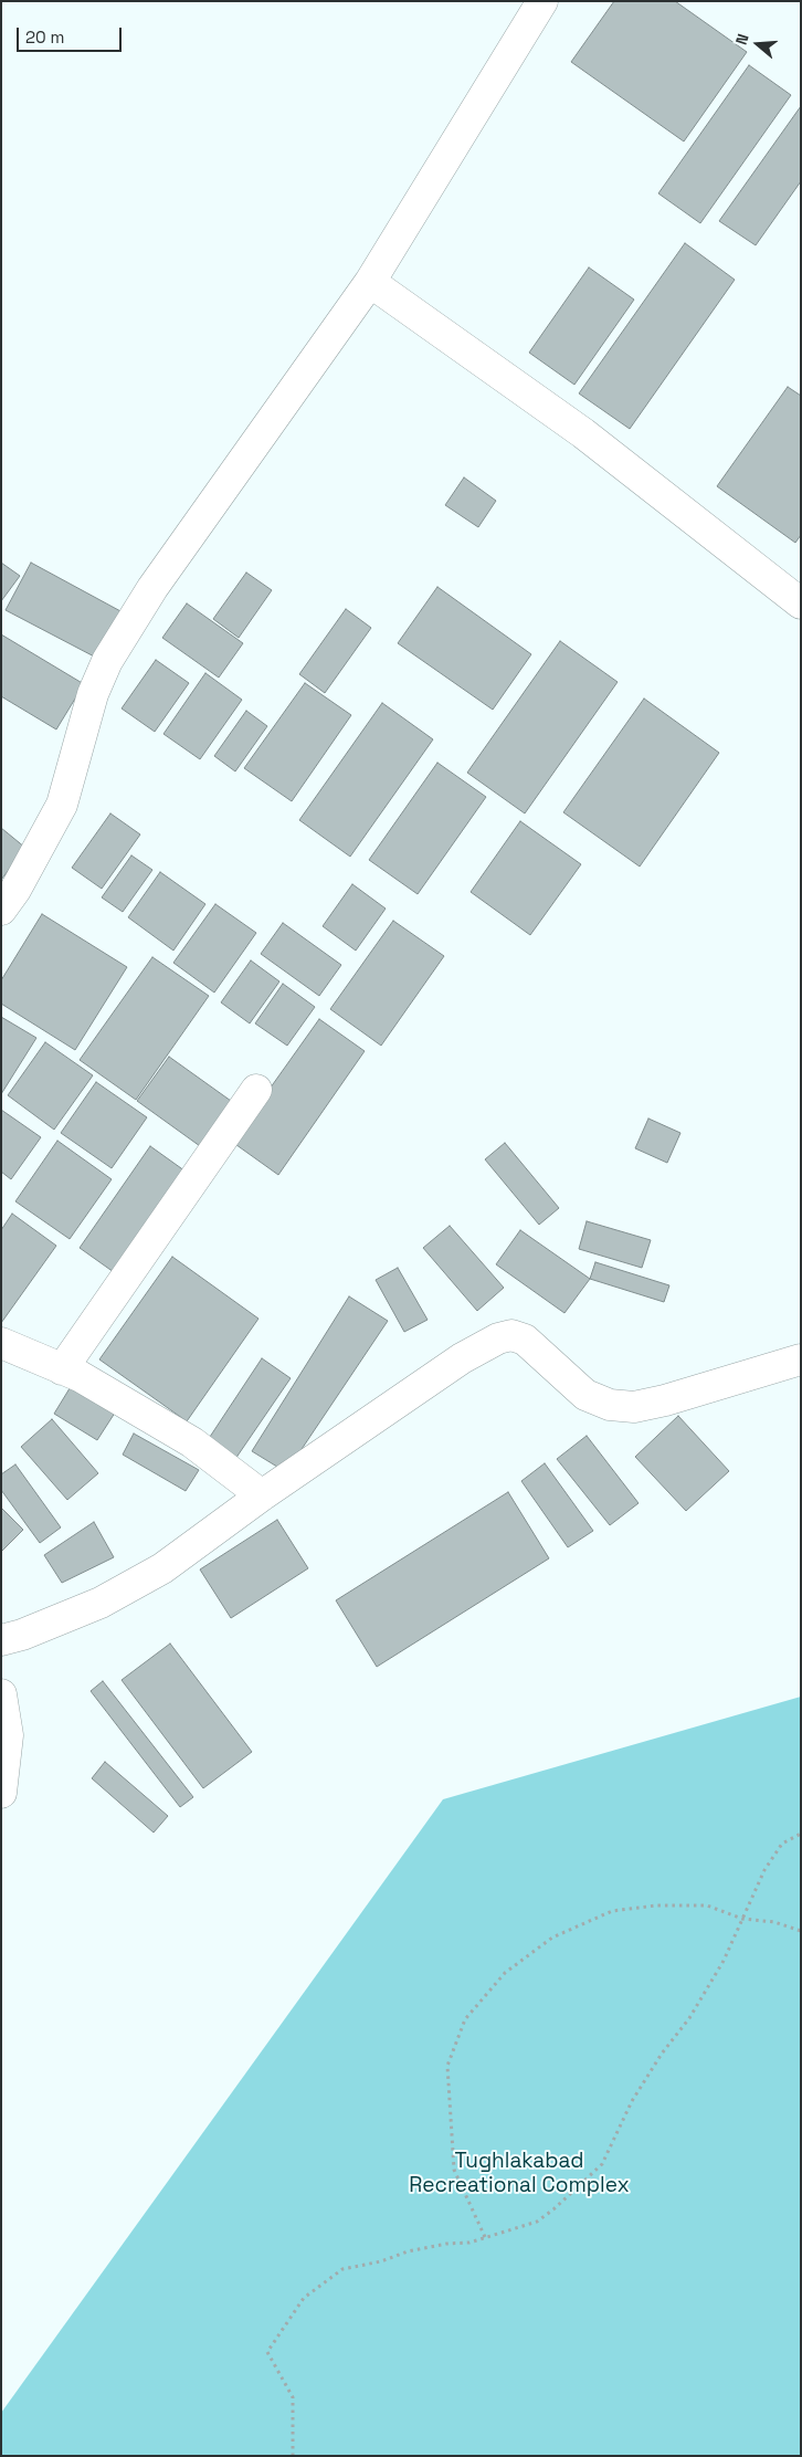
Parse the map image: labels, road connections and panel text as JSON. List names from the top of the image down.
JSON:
{
  "parks": ["Tughlakabad Recreational Complex"],
  "scale_bar": "20 m",
  "north": "left"
}
